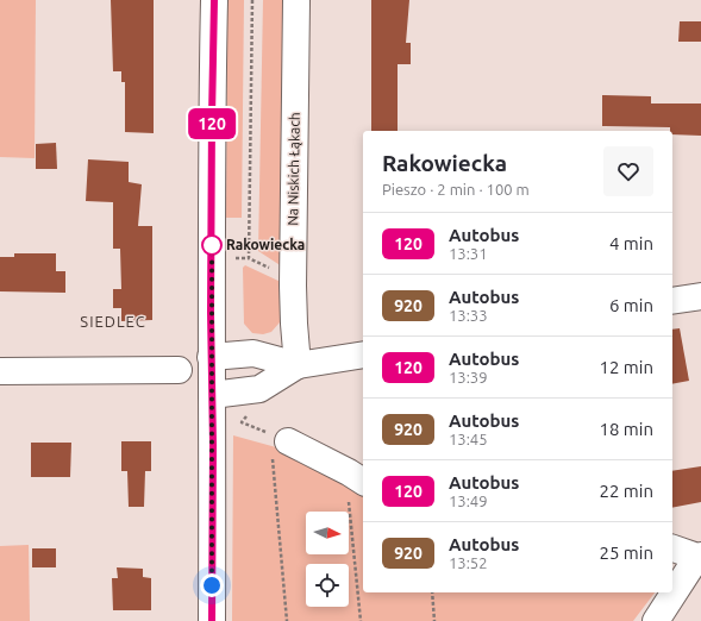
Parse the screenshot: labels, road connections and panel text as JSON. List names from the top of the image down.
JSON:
{
  "streets": {
    "street": ["Na Niskich Łąkach"]
  },
  "districts": ["SIEDLEC"],
  "places": ["Rakowiecka"],
  "lines": ["bus line 120"],
  "north": "right",
  "page": {
    "on_map": "120",
    "heading": ["Rakowiecka", "Pieszo · 2 min · 100 m"],
    "list": [
      {
        "mark": "120",
        "name": "Autobus",
        "note": "13:31",
        "value": "4 min"
      },
      {
        "mark": "920",
        "name": "Autobus",
        "note": "13:33",
        "value": "6 min"
      },
      {
        "mark": "120",
        "name": "Autobus",
        "note": "13:39",
        "value": "12 min"
      },
      {
        "mark": "920",
        "name": "Autobus",
        "note": "13:45",
        "value": "18 min"
      },
      {
        "mark": "120",
        "name": "Autobus",
        "note": "13:49",
        "value": "22 min"
      },
      {
        "mark": "920",
        "name": "Autobus",
        "note": "13:52",
        "value": "25 min"
      }
    ]
  }
}
